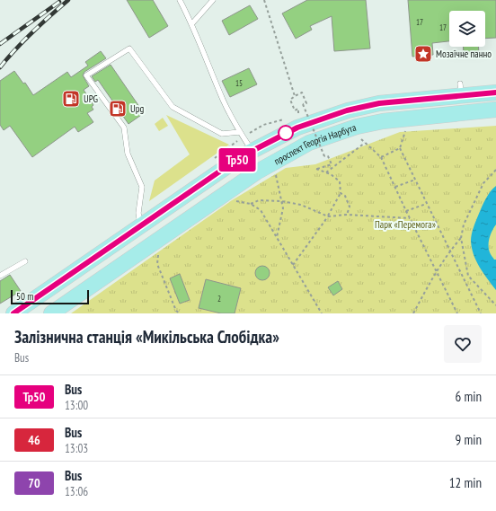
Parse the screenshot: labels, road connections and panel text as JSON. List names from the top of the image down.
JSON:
{
  "streets": {
    "main road": ["проспект Георгія Нарбута"]
  },
  "parks": ["Парк «Перемога»"],
  "places": {
    "place": ["Мозаїчне панно"],
    "fuel station": ["UPG", "Upg"]
  },
  "lines": ["bus line Тр50"],
  "house_numbers": [
    "17",
    "17",
    "15",
    "2"
  ],
  "scale_bar": "50 m",
  "page": {
    "on_map": "Тр50",
    "scale": "50 m",
    "heading": ["Залізнична станція «Микільська Слобідка»", "Bus"],
    "list": [
      {
        "mark": "Тр50",
        "name": "Bus",
        "note": "13:00",
        "value": "6 min"
      },
      {
        "mark": "46",
        "name": "Bus",
        "note": "13:03",
        "value": "9 min"
      },
      {
        "mark": "70",
        "name": "Bus",
        "note": "13:06",
        "value": "12 min"
      }
    ]
  }
}
